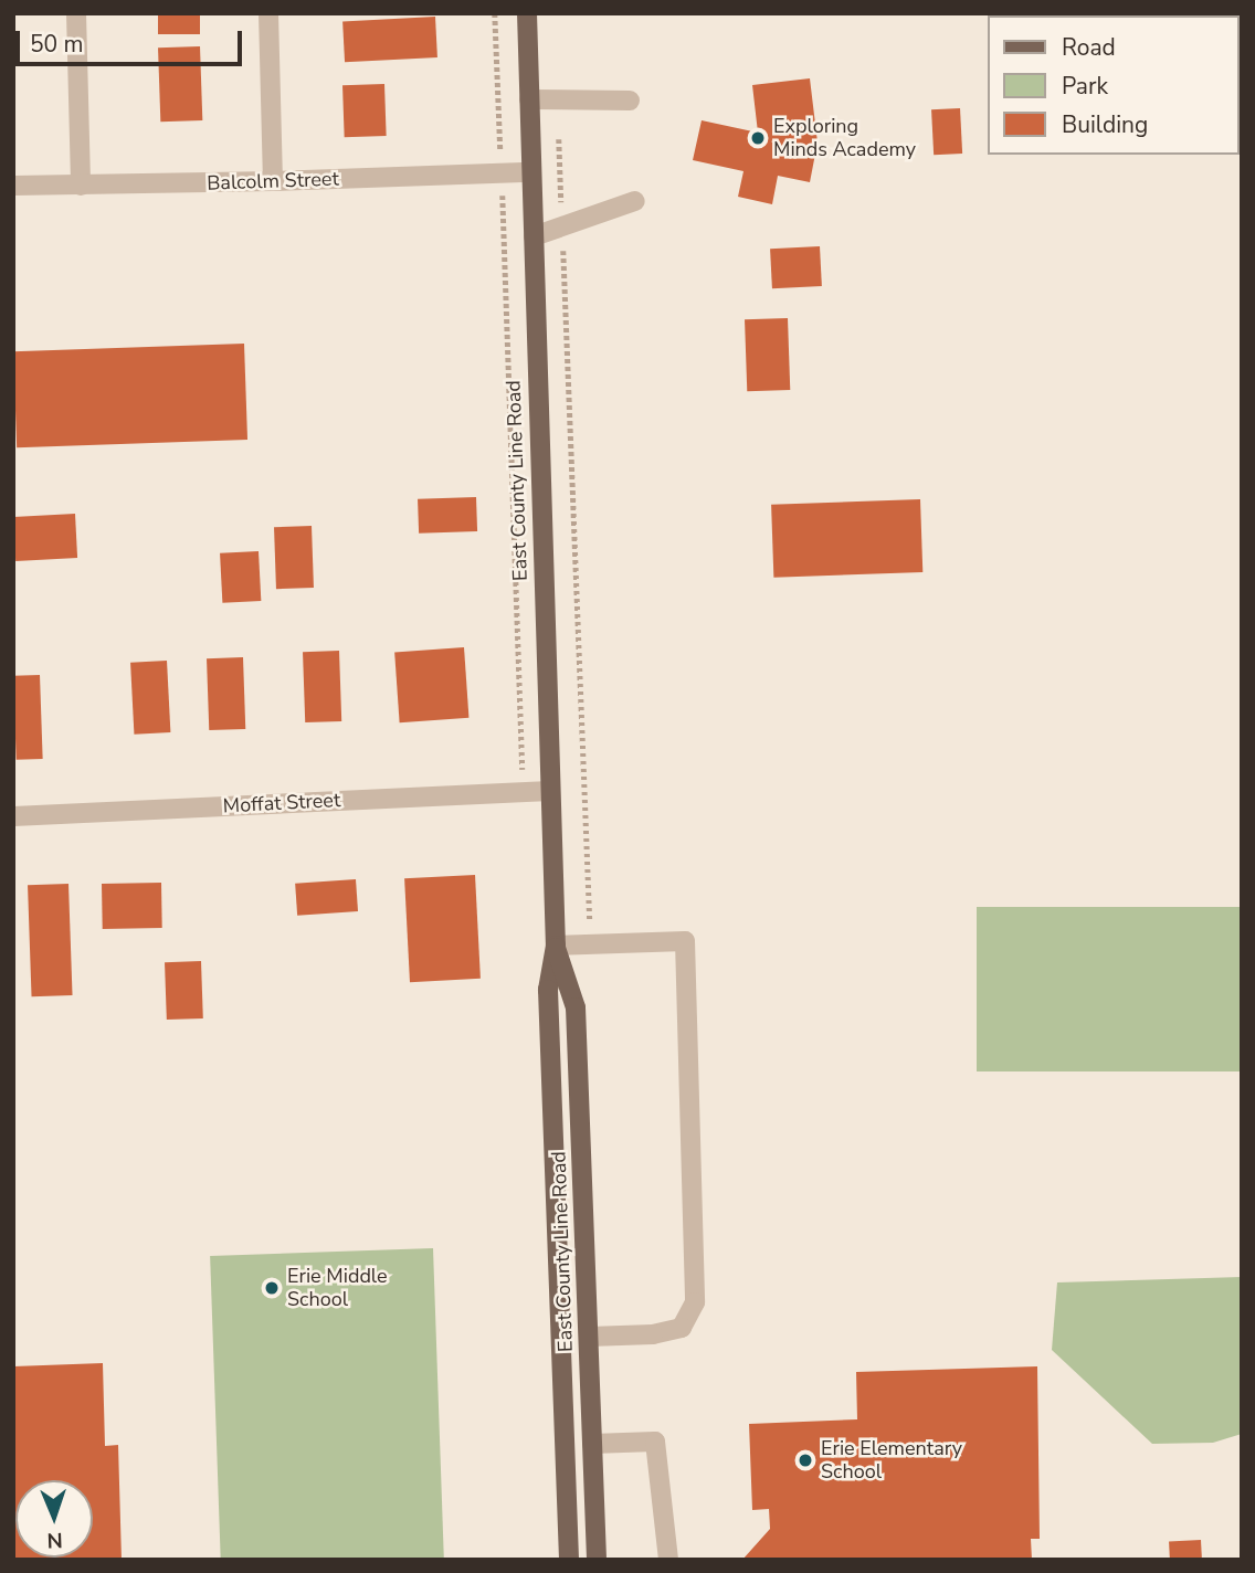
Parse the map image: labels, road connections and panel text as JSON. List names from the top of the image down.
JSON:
{
  "streets": {
    "main road": ["East County Line Road"],
    "street": ["Balcolm Street", "Moffat Street"]
  },
  "crossings": [
    ["Balcolm Street", "East County Line Road"],
    ["East County Line Road", "Moffat Street"]
  ],
  "places": ["Exploring Minds Academy", "Erie Middle School", "Erie Elementary School"],
  "legend": ["Road", "Park", "Building"],
  "scale_bar": "50 m",
  "north": "bottom"
}
